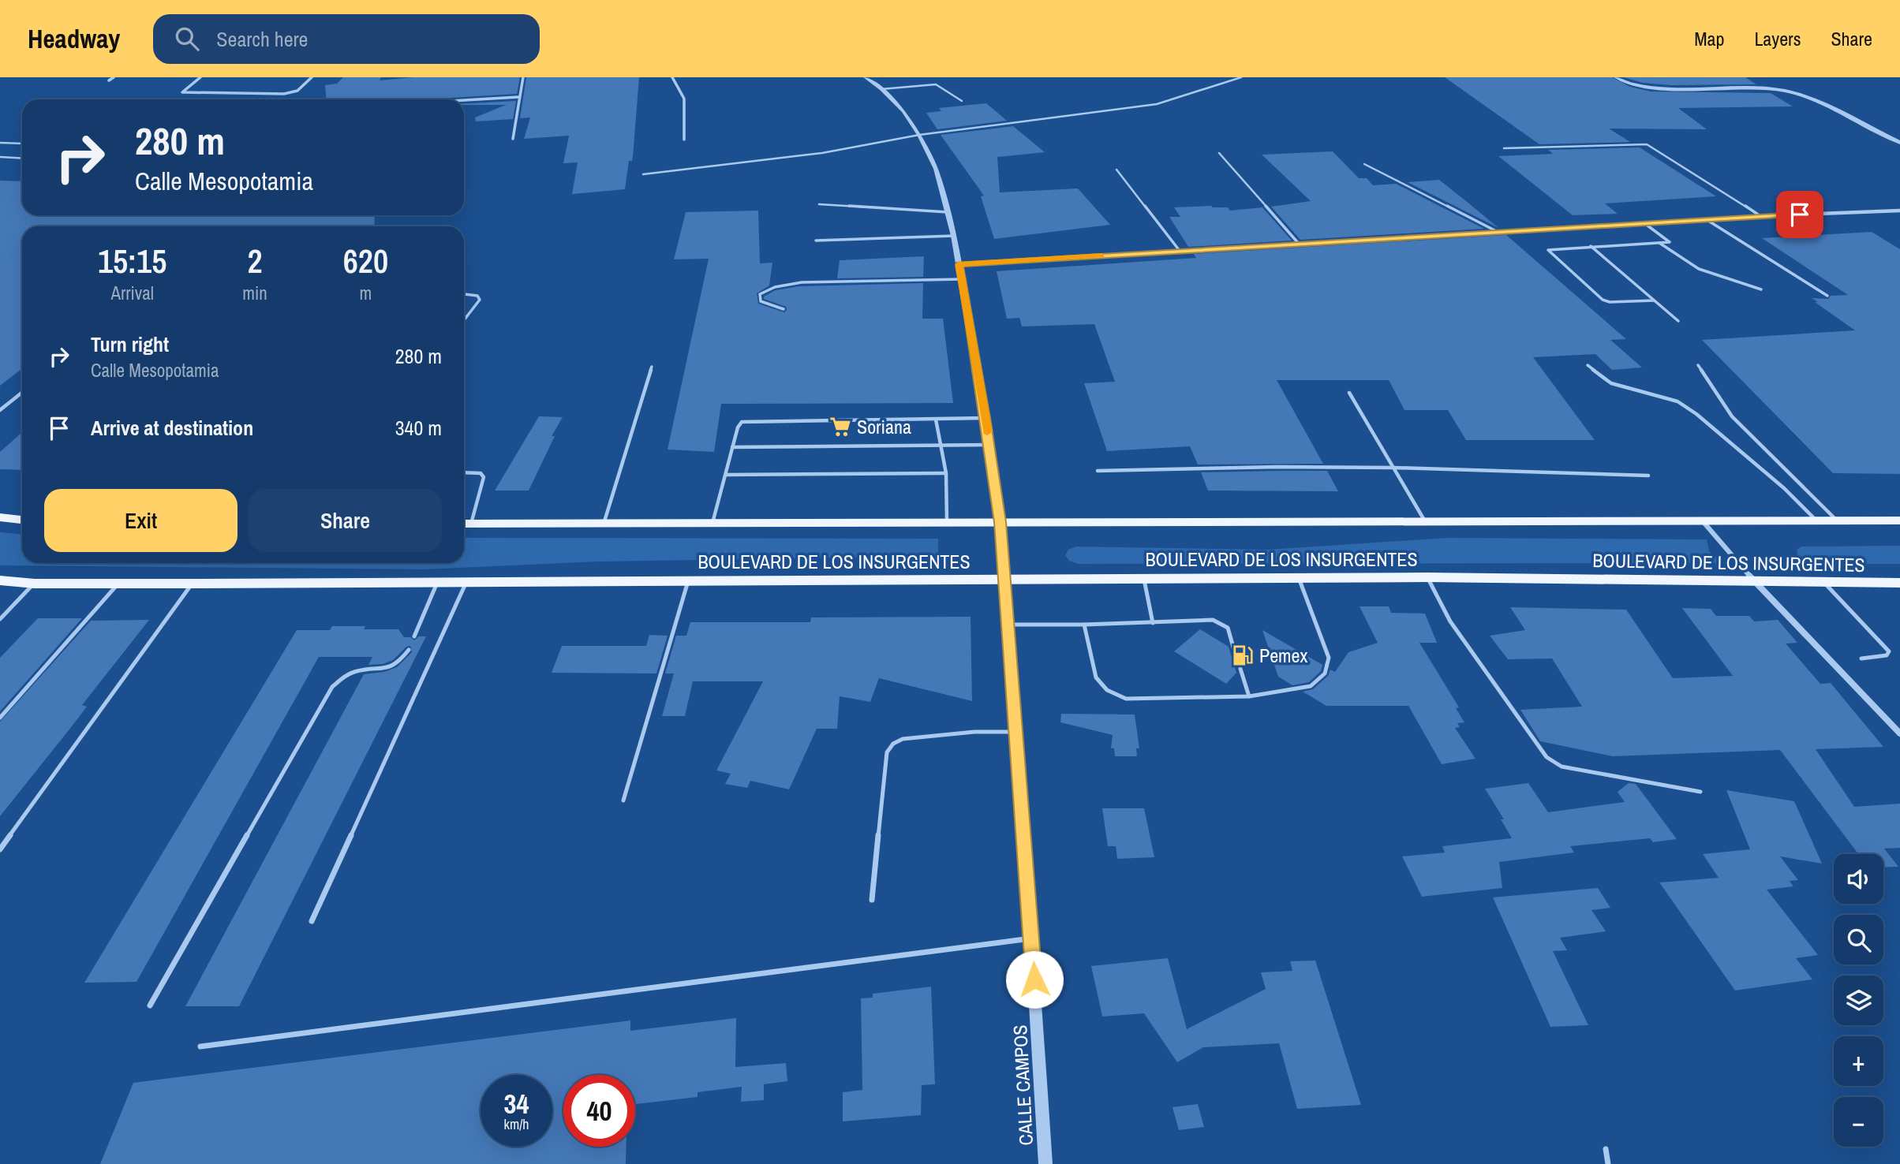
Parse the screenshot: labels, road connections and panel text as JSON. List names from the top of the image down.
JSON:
{
  "streets": {
    "main road": ["BOULEVARD DE LOS INSURGENTES"],
    "street": ["CALLE CAMPOS"]
  },
  "crossings": [
    ["BOULEVARD DE LOS INSURGENTES", "CALLE CAMPOS"]
  ],
  "places": {
    "supermarket": ["Soriana"],
    "fuel station": ["Pemex"]
  },
  "page": {
    "header": "Headway",
    "search": "Search here",
    "nav": ["Map", "Layers", "Share"],
    "turn": ["280 m", "Calle Mesopotamia"],
    "eta": [
      "15:15",
      "Arrival",
      "2",
      "min",
      "620",
      "m"
    ],
    "list": [
      {
        "name": "Turn right",
        "note": "Calle Mesopotamia",
        "value": "280 m"
      },
      {
        "name": "Arrive at destination",
        "value": "340 m"
      }
    ],
    "buttons": ["Exit", "Share"],
    "map_buttons": ["+", "−"],
    "speed": "34 km/h",
    "limit": "40"
  }
}
